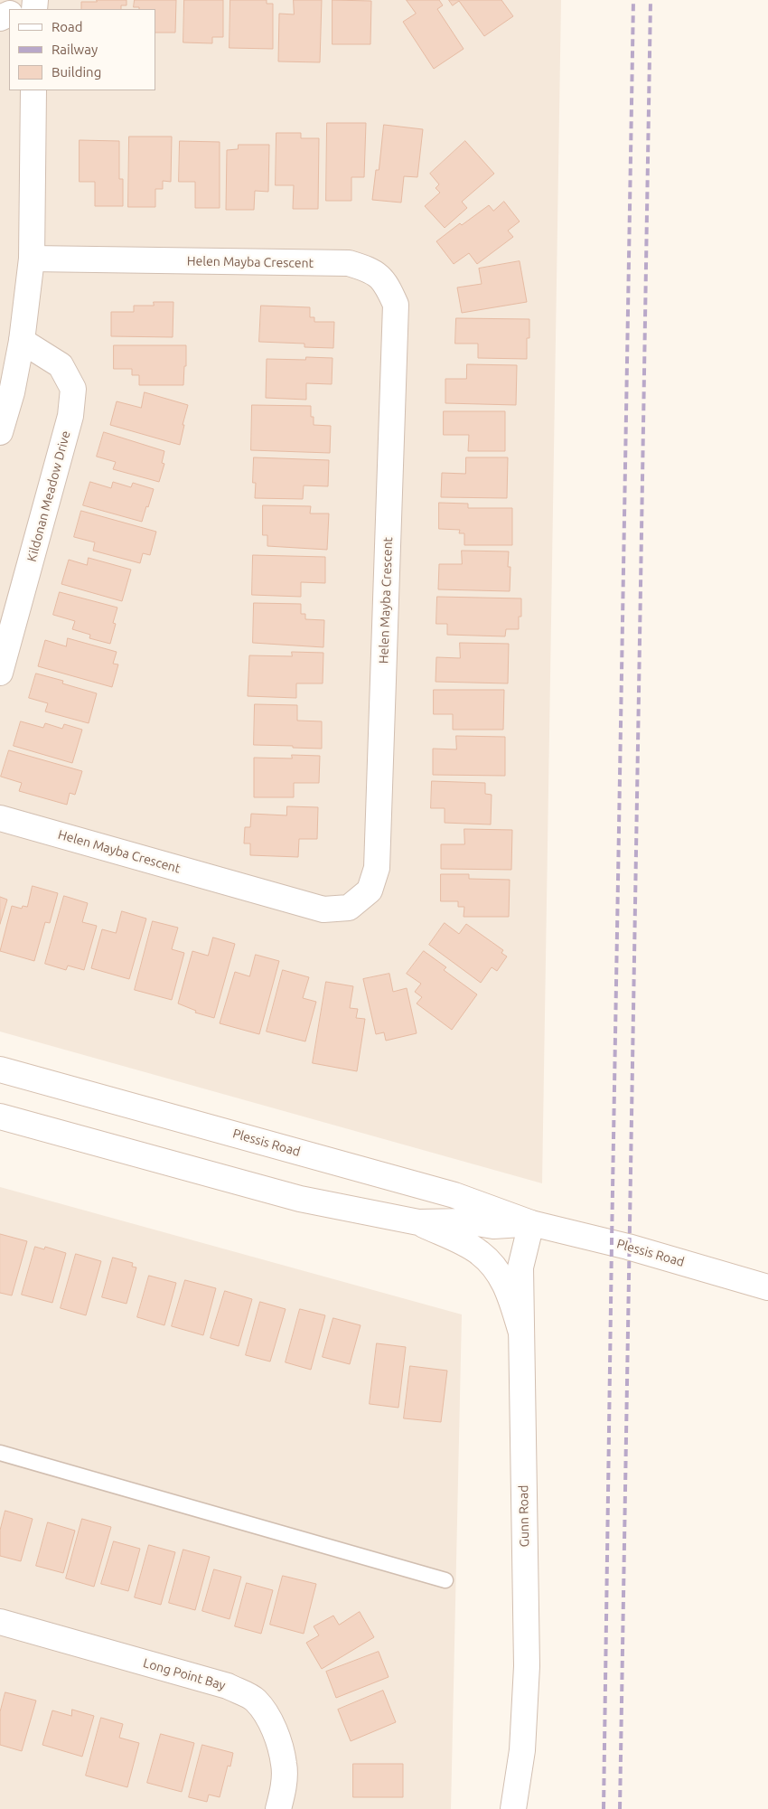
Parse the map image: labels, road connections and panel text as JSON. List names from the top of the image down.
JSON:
{
  "streets": {
    "street": [
      "Helen Mayba Crescent",
      "Kildonan Meadow Drive",
      "Plessis Road",
      "Gunn Road",
      "Long Point Bay"
    ]
  },
  "crossings": [
    ["Plessis Road", "Gunn Road"]
  ],
  "legend": ["Road", "Railway", "Building"]
}
